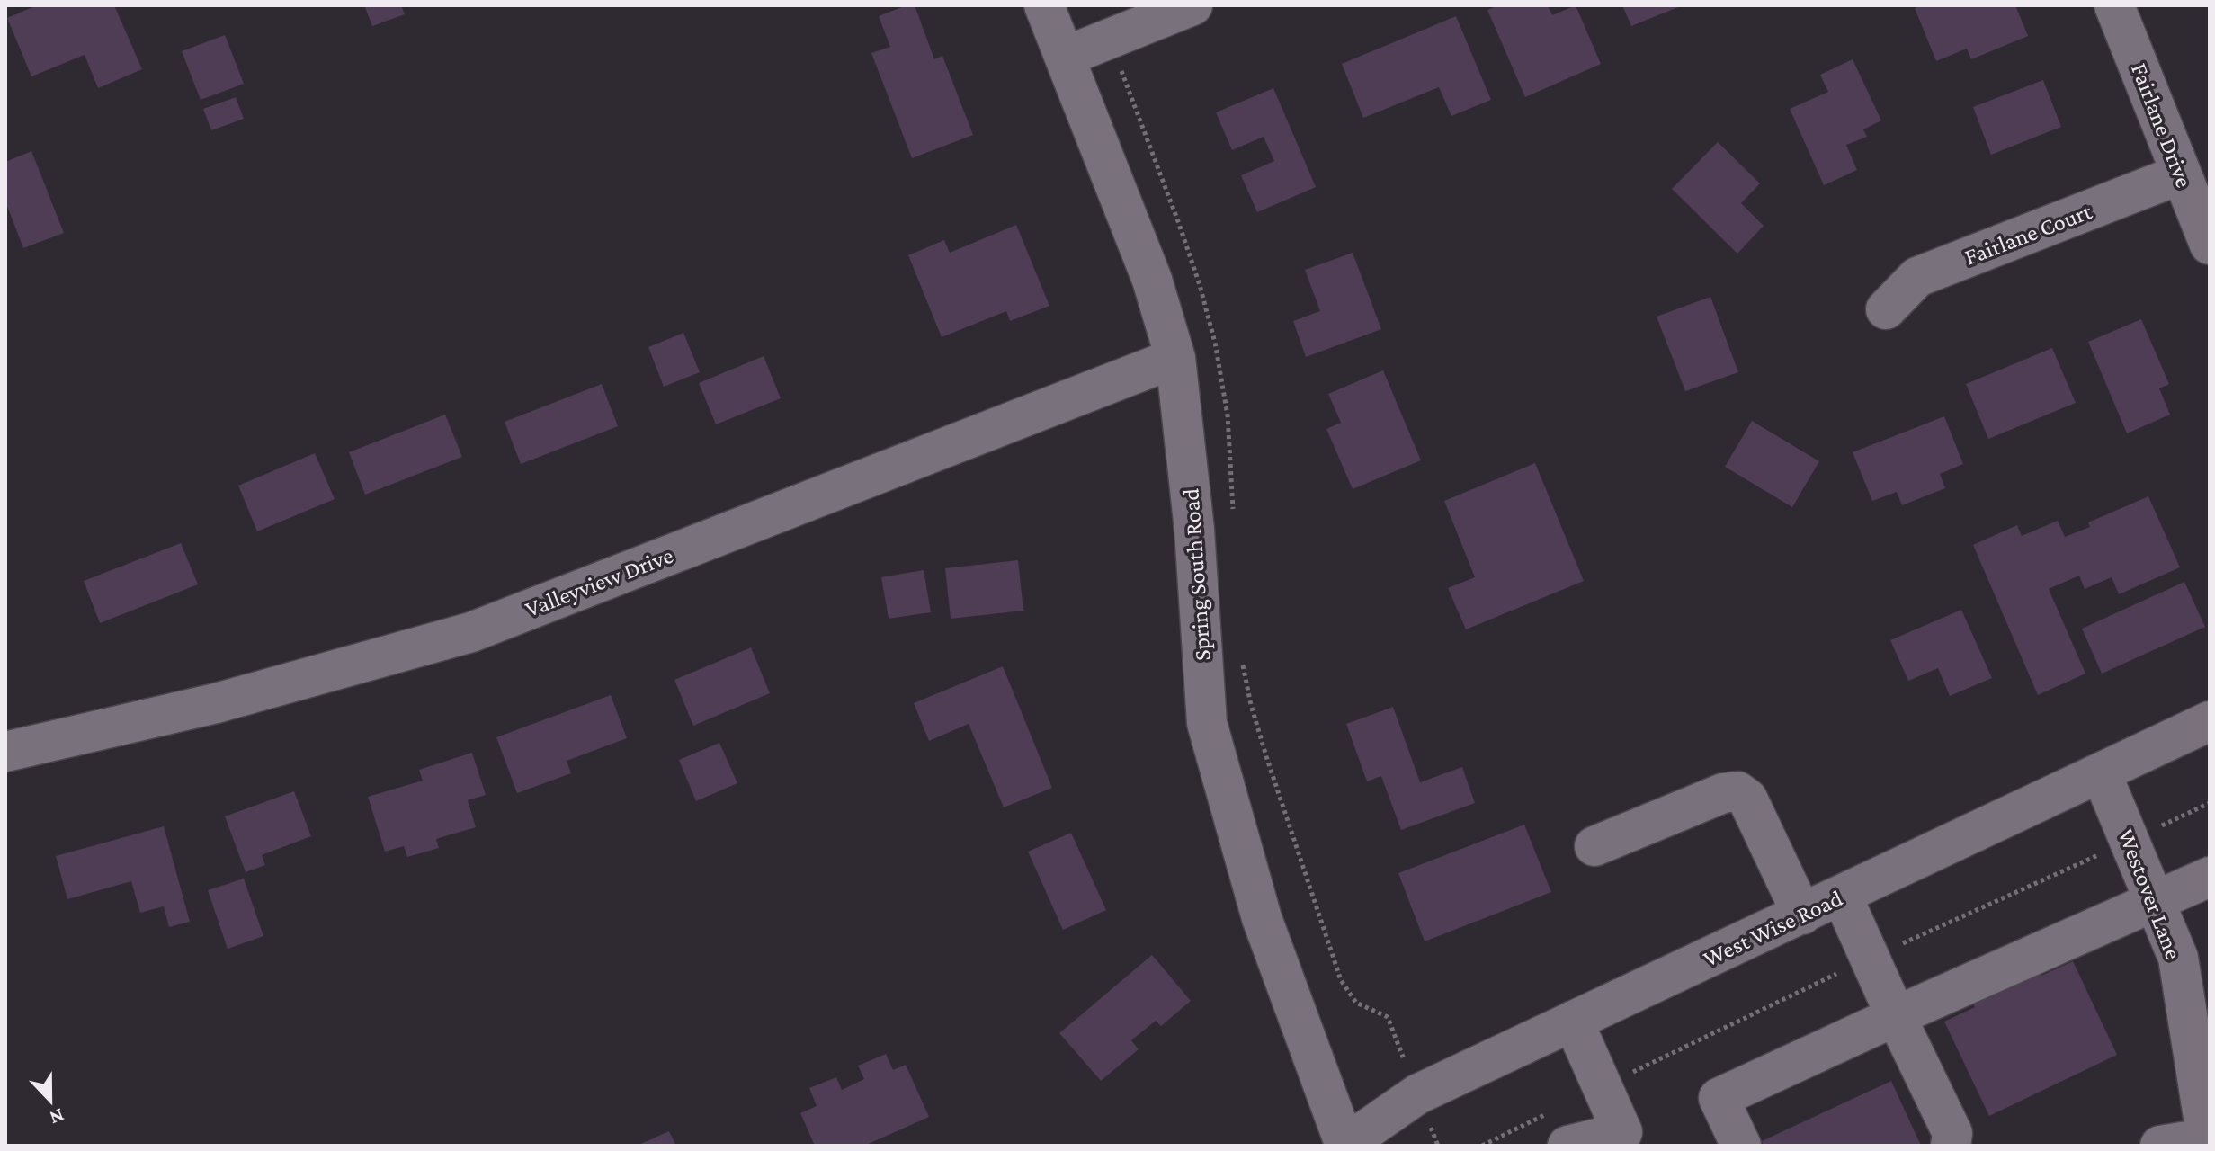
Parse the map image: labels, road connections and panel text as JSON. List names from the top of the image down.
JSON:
{
  "streets": {
    "street": [
      "Fairlane Drive",
      "Fairlane Court",
      "Spring South Road",
      "Valleyview Drive",
      "Westover Lane",
      "West Wise Road"
    ]
  },
  "crossings": [
    ["Fairlane Drive", "Fairlane Court"],
    ["Spring South Road", "Valleyview Drive"],
    ["Spring South Road", "West Wise Road"],
    ["Westover Lane", "West Wise Road"]
  ],
  "north": "bottom"
}
